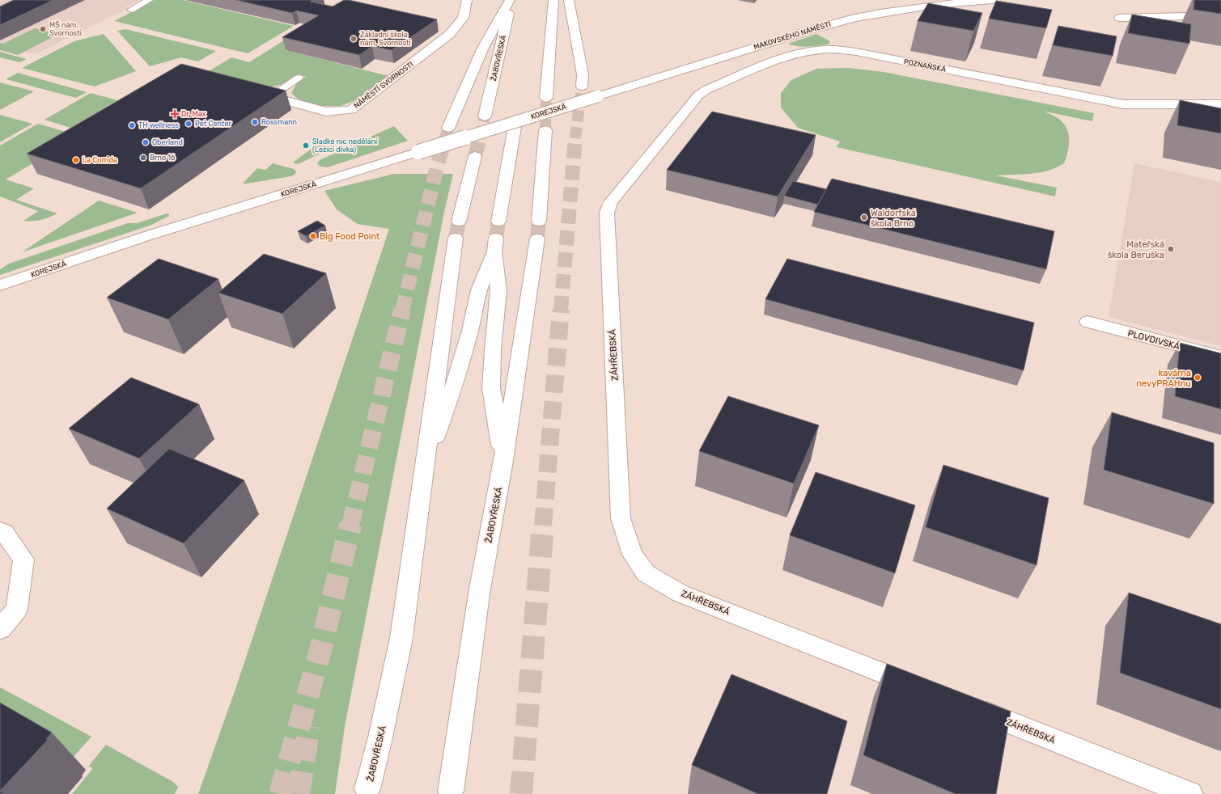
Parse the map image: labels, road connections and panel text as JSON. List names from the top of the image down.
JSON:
{
  "streets": {
    "main road": [
      "MAKOVSKÉHO NÁMĚSTÍ",
      "ŽABOVŘESKÁ",
      "POZNAŇSKÁ",
      "NÁMĚSTÍ SVORNOSTI",
      "KOREJSKÁ",
      "PLOVDIVSKÁ",
      "ZÁHŘEBSKÁ"
    ]
  },
  "crossings": [
    ["MAKOVSKÉHO NÁMĚSTÍ", "KOREJSKÁ"],
    ["POZNAŇSKÁ", "ZÁHŘEBSKÁ"]
  ],
  "places": {
    "other": [
      "MŠ nám. Svornosti",
      "Základní škola nám. Svornosti",
      "Rossmann",
      "Pet Center",
      "TH wellness",
      "Oberland",
      "Sladké nic nedělání (Ležící dívka)",
      "Brno 16",
      "La Corrida",
      "Waldorfská škola Brno",
      "Big Food Point",
      "Mateřská škola Beruška",
      "kavárna nevyPRAHnu"
    ],
    "health": ["Dr. Max"]
  }
}
